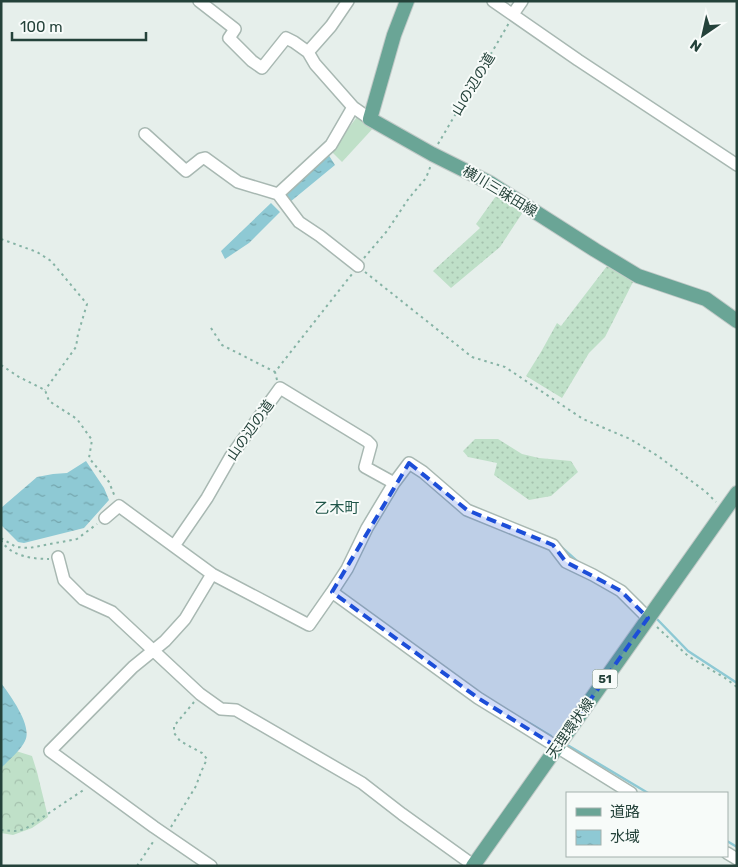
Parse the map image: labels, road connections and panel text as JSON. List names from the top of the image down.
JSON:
{
  "streets": {
    "main road": ["横川三昧田線", "51", "天理環状線"],
    "street": ["山の辺の道"]
  },
  "crossings": [
    ["山の辺の道", "横川三昧田線"]
  ],
  "districts": ["乙木町"],
  "legend": ["道路", "水域"],
  "scale_bar": "100 m",
  "north": "bottom left"
}
